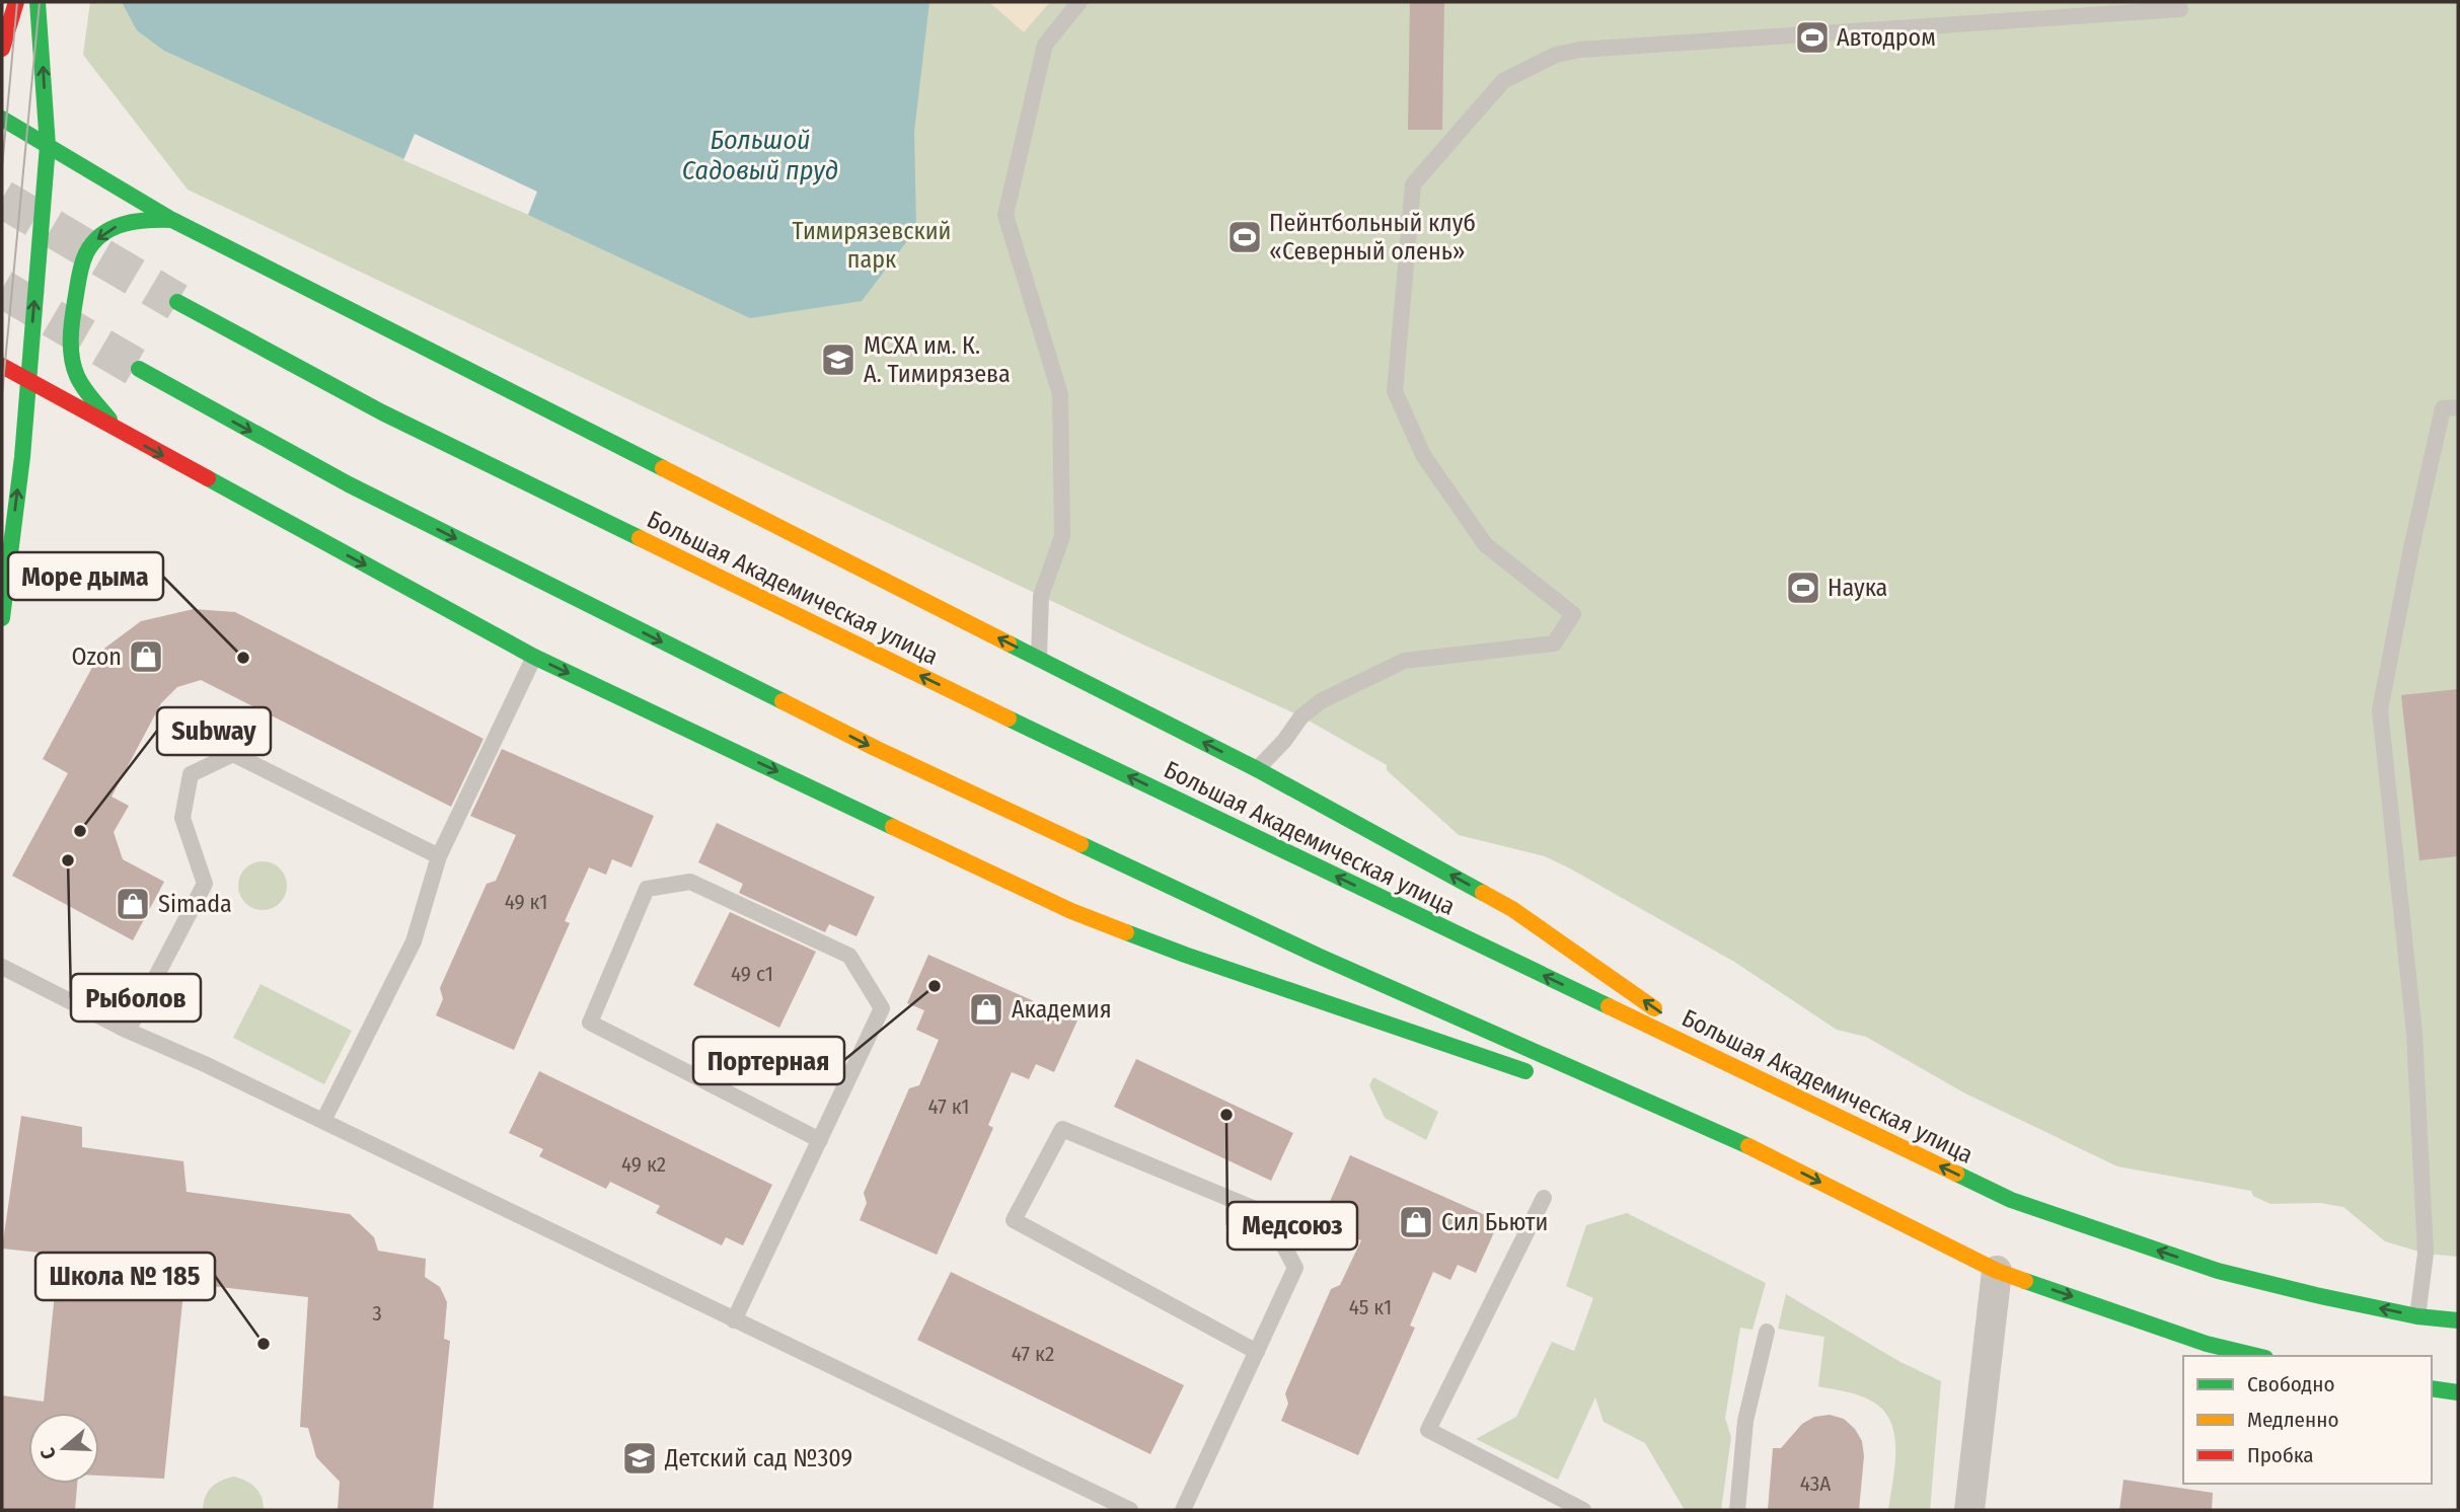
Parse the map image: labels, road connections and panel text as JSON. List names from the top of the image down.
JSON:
{
  "streets": {
    "main road": ["Большая Академическая улица"]
  },
  "water": ["Большой Садовый пруд"],
  "parks": ["Тимирязевский парк"],
  "places": {
    "sports": ["Автодром", "Пейнтбольный клуб «Северный олень»", "Наука"],
    "school or university": ["МСХА им. К. А. Тимирязева", "Детский сад №309"],
    "shop": [
      "Ozon",
      "Simada",
      "Академия",
      "Сил Бьюти"
    ],
    "other": [
      "Море дыма",
      "Subway",
      "Рыболов",
      "Портерная",
      "Медсоюз",
      "Школа № 185"
    ]
  },
  "house_numbers": [
    "49 к1",
    "49 с1",
    "47 к1",
    "49 к2",
    "45 к1",
    "3",
    "47 к2",
    "43А"
  ],
  "legend": ["Свободно", "Медленно", "Пробка"],
  "north": "left"
}
